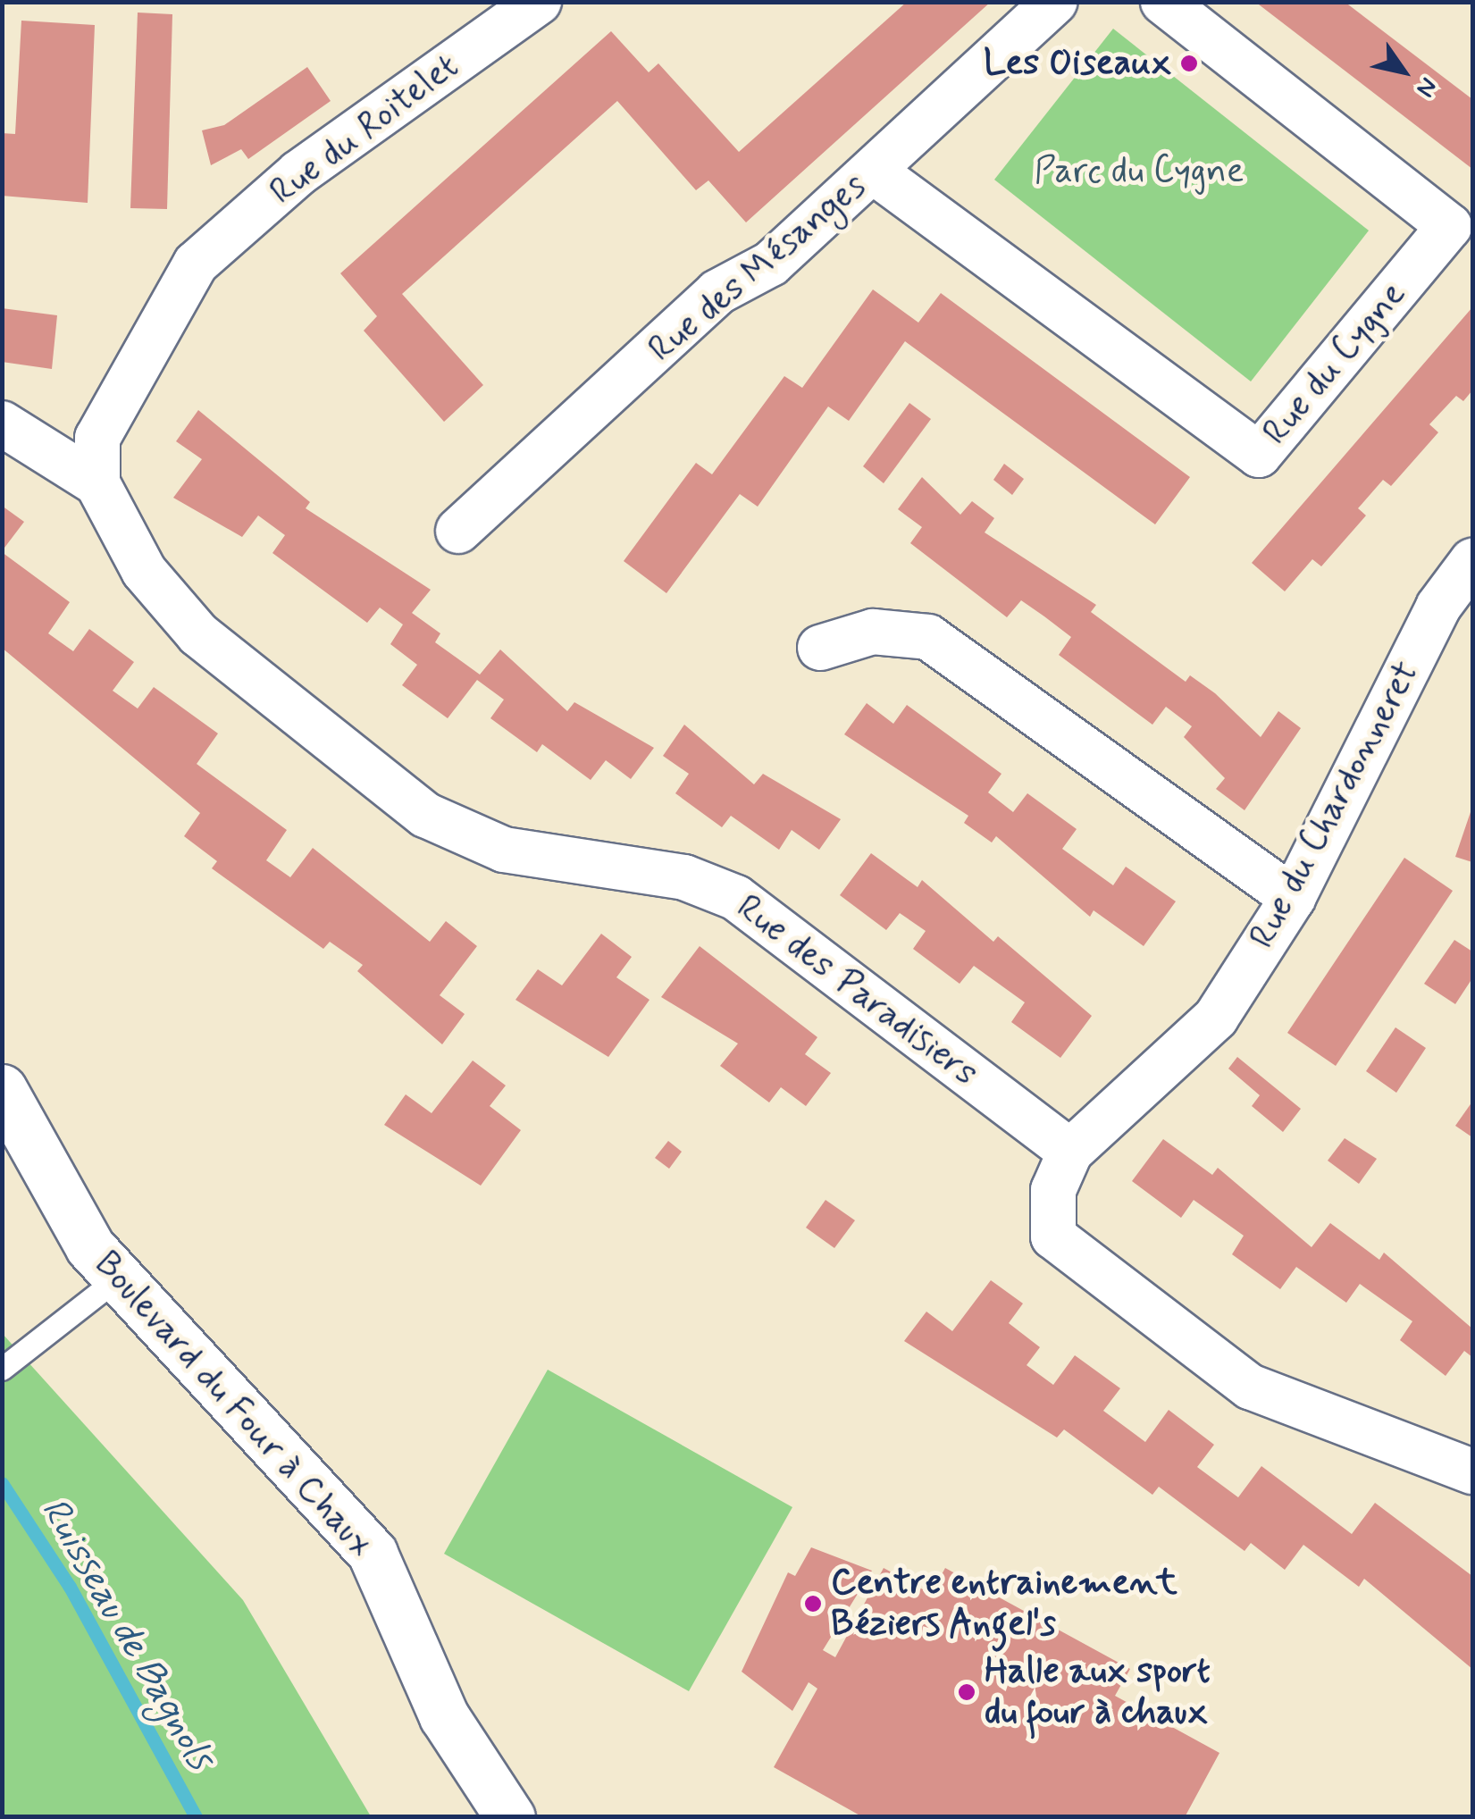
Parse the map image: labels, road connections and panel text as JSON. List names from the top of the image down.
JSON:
{
  "streets": {
    "street": [
      "Rue du Roitelet",
      "Rue des Mésanges",
      "Rue du Cygne",
      "Rue du Chardonneret",
      "Rue des Paradisiers",
      "Boulevard du Four à Chaux"
    ]
  },
  "crossings": [
    ["Rue du Roitelet", "Rue des Paradisiers"],
    ["Rue des Mésanges", "Rue du Cygne"],
    ["Rue du Chardonneret", "Rue des Paradisiers"]
  ],
  "water": ["Ruisseau de Bagnols"],
  "parks": ["Parc du Cygne"],
  "places": ["Les Oiseaux", "Centre entrainement Béziers Angel's", "Halle aux sport du four à chaux"],
  "north": "bottom right"
}
